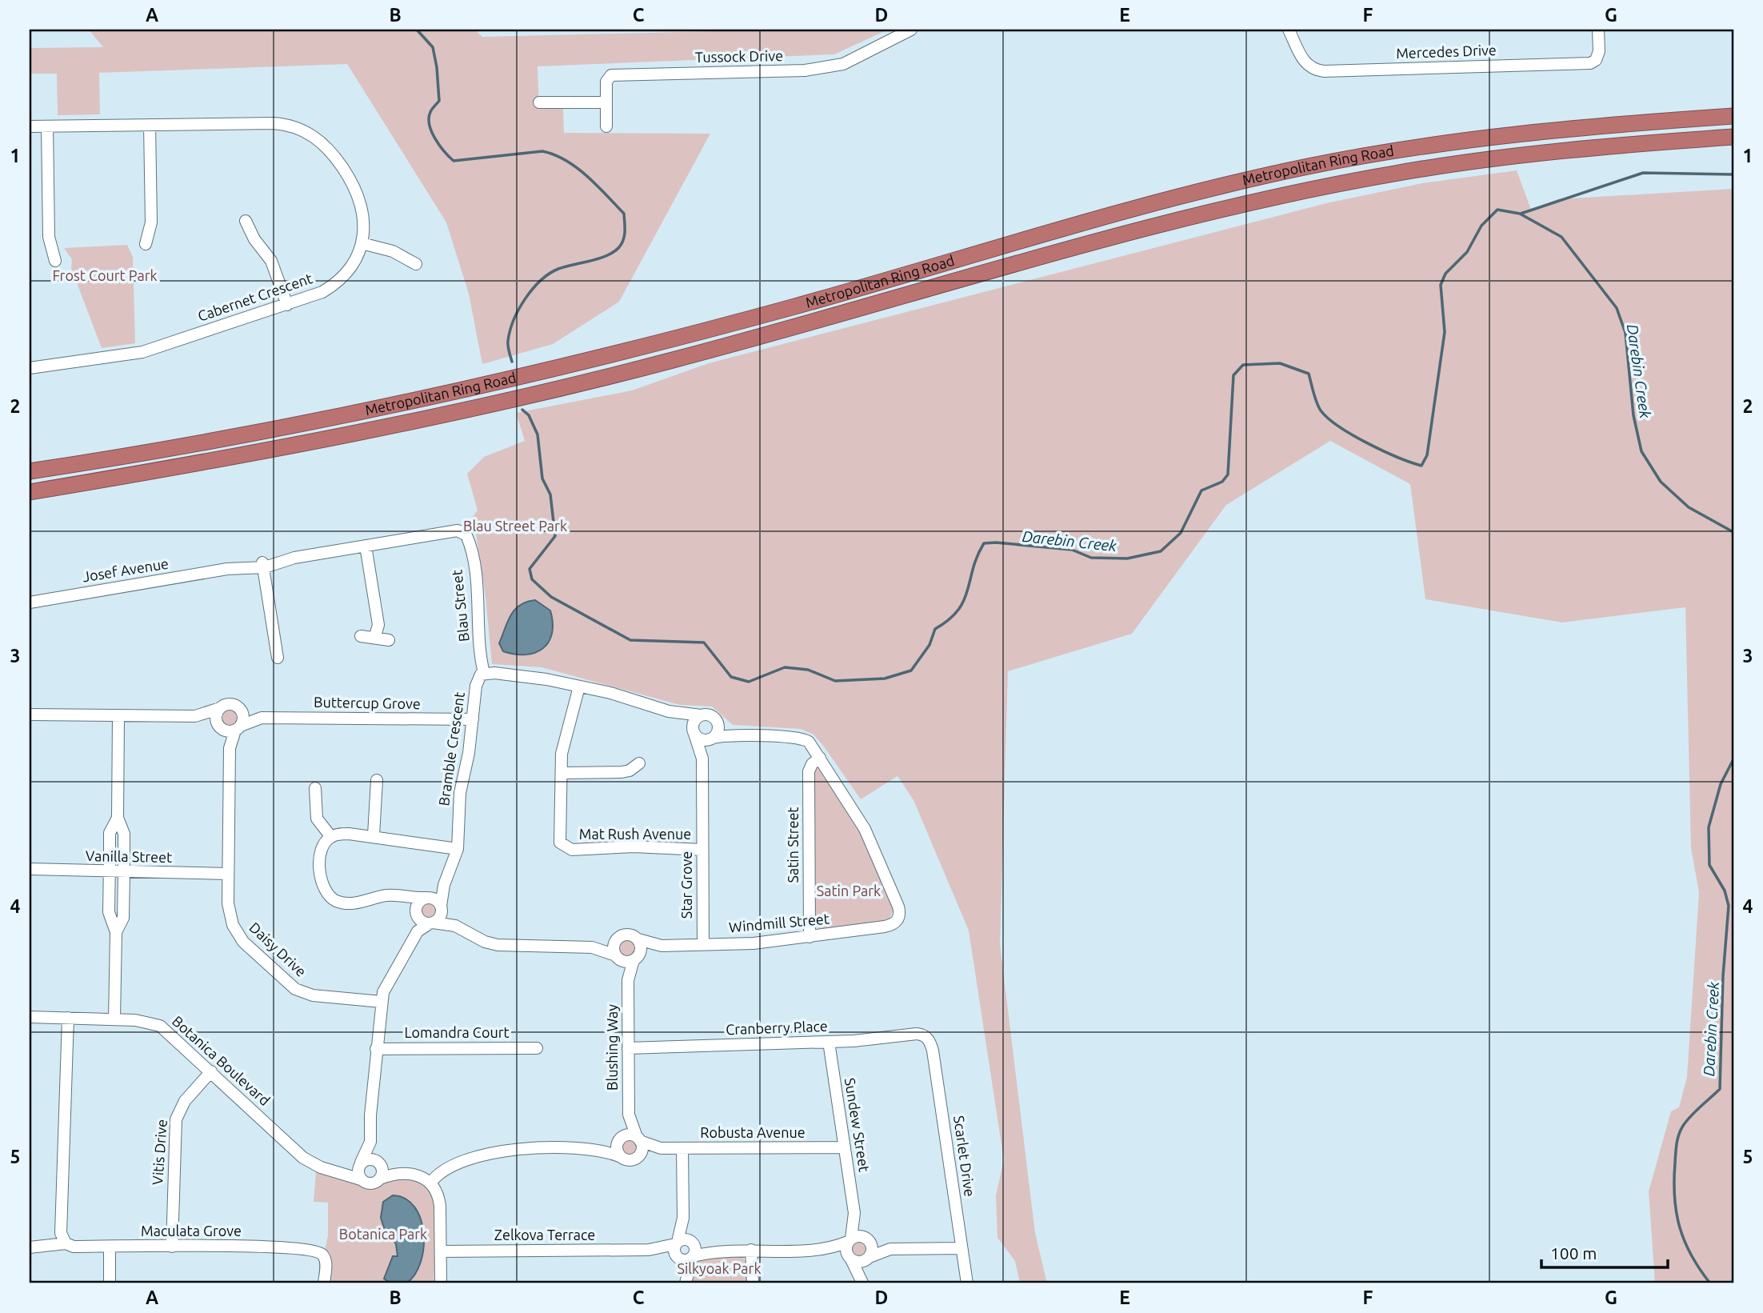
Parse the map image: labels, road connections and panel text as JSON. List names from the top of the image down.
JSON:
{
  "streets": {
    "highway": ["Metropolitan Ring Road"],
    "street": [
      "Mercedes Drive",
      "Tussock Drive",
      "Cabernet Crescent",
      "Josef Avenue",
      "Blau Street",
      "Buttercup Grove",
      "Bramble Crescent",
      "Mat Rush Avenue",
      "Satin Street",
      "Vanilla Street",
      "Star Grove",
      "Windmill Street",
      "Daisy Drive",
      "Cranberry Place",
      "Lomandra Court",
      "Blushing Way",
      "Botanica Boulevard",
      "Sundew Street",
      "Robusta Avenue",
      "Vitis Drive",
      "Scarlet Drive",
      "Maculata Grove",
      "Zelkova Terrace"
    ]
  },
  "crossings": [
    ["Josef Avenue", "Blau Street"],
    ["Blau Street", "Bramble Crescent"],
    ["Buttercup Grove", "Bramble Crescent"],
    ["Buttercup Grove", "Daisy Drive"],
    ["Mat Rush Avenue", "Star Grove"],
    ["Satin Street", "Windmill Street"],
    ["Vanilla Street", "Daisy Drive"],
    ["Star Grove", "Windmill Street"],
    ["Windmill Street", "Blushing Way"],
    ["Cranberry Place", "Blushing Way"],
    ["Cranberry Place", "Sundew Street"],
    ["Cranberry Place", "Scarlet Drive"],
    ["Blushing Way", "Robusta Avenue"],
    ["Botanica Boulevard", "Vitis Drive"],
    ["Sundew Street", "Robusta Avenue"],
    ["Vitis Drive", "Maculata Grove"]
  ],
  "water": ["Darebin Creek"],
  "parks": [
    "Frost Court Park",
    "Blau Street Park",
    "Satin Park",
    "Botanica Park",
    "Silkyoak Park"
  ],
  "scale_bar": "100 m",
  "grid": {
    "columns": [
      "A",
      "B",
      "C",
      "D",
      "E",
      "F",
      "G"
    ],
    "rows": [
      "1",
      "2",
      "3",
      "4",
      "5"
    ]
  }
}
